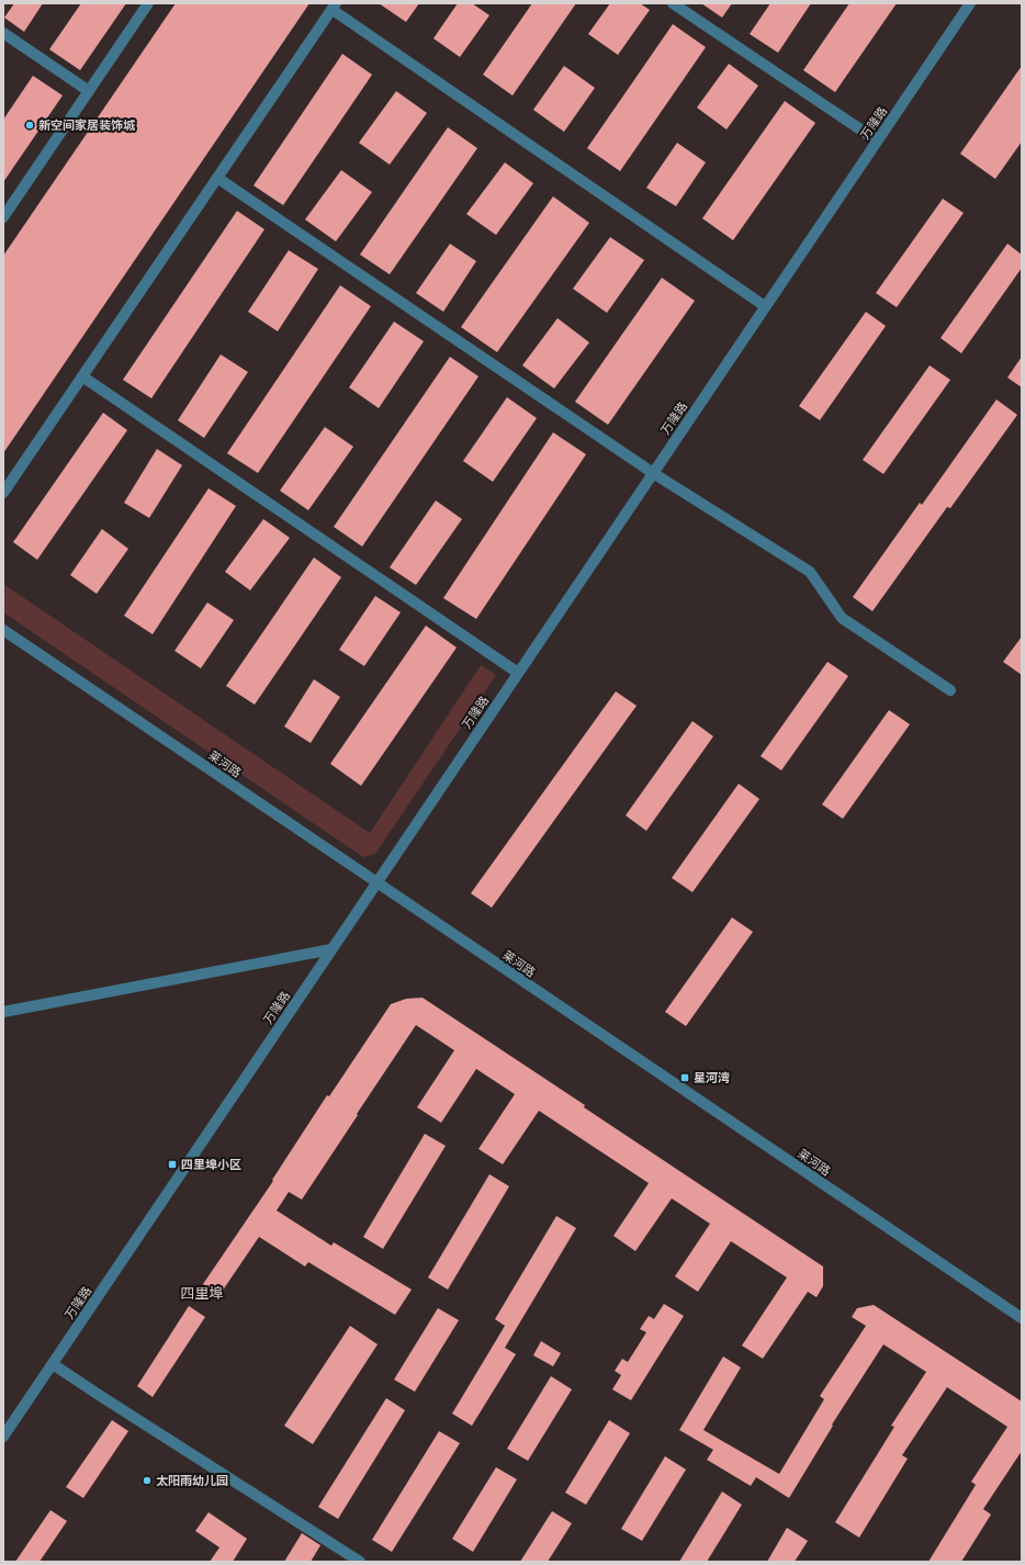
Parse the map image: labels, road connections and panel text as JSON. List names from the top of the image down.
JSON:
{
  "streets": {
    "street": ["万隆路", "莱河路"]
  },
  "crossings": [
    ["万隆路", "莱河路"]
  ],
  "districts": ["四里埠"],
  "places": {
    "other": ["新空间家居装饰城", "太阳雨幼儿园"],
    "transit": ["星河湾", "四里埠小区"]
  }
}
